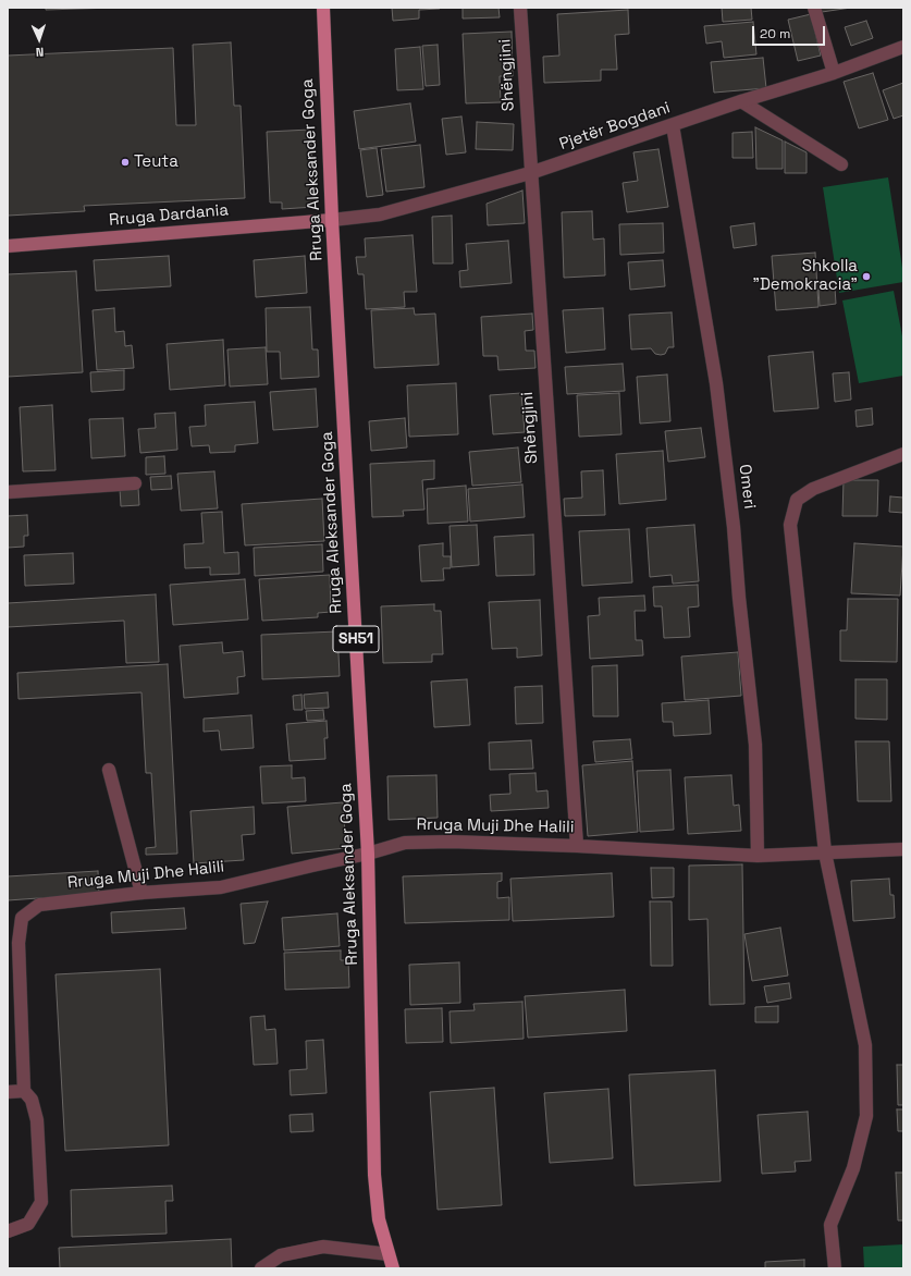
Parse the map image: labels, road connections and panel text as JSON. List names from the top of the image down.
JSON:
{
  "streets": {
    "main road": ["Rruga Aleksander Goga", "SH51"],
    "street": [
      "Shëngjini",
      "Pjetër Bogdani",
      "Rruga Dardania",
      "Omeri",
      "Rruga Muji Dhe Halili"
    ]
  },
  "crossings": [
    ["Shëngjini", "Pjetër Bogdani"],
    ["Shëngjini", "Rruga Muji Dhe Halili"],
    ["Pjetër Bogdani", "Rruga Aleksander Goga"],
    ["Pjetër Bogdani", "Rruga Dardania"],
    ["Pjetër Bogdani", "Omeri"],
    ["Rruga Aleksander Goga", "Rruga Dardania"],
    ["Rruga Aleksander Goga", "Rruga Muji Dhe Halili"],
    ["Omeri", "Rruga Muji Dhe Halili"]
  ],
  "places": ["Teuta", "Shkolla \"Demokracia\""],
  "scale_bar": "20 m",
  "north": "bottom"
}
